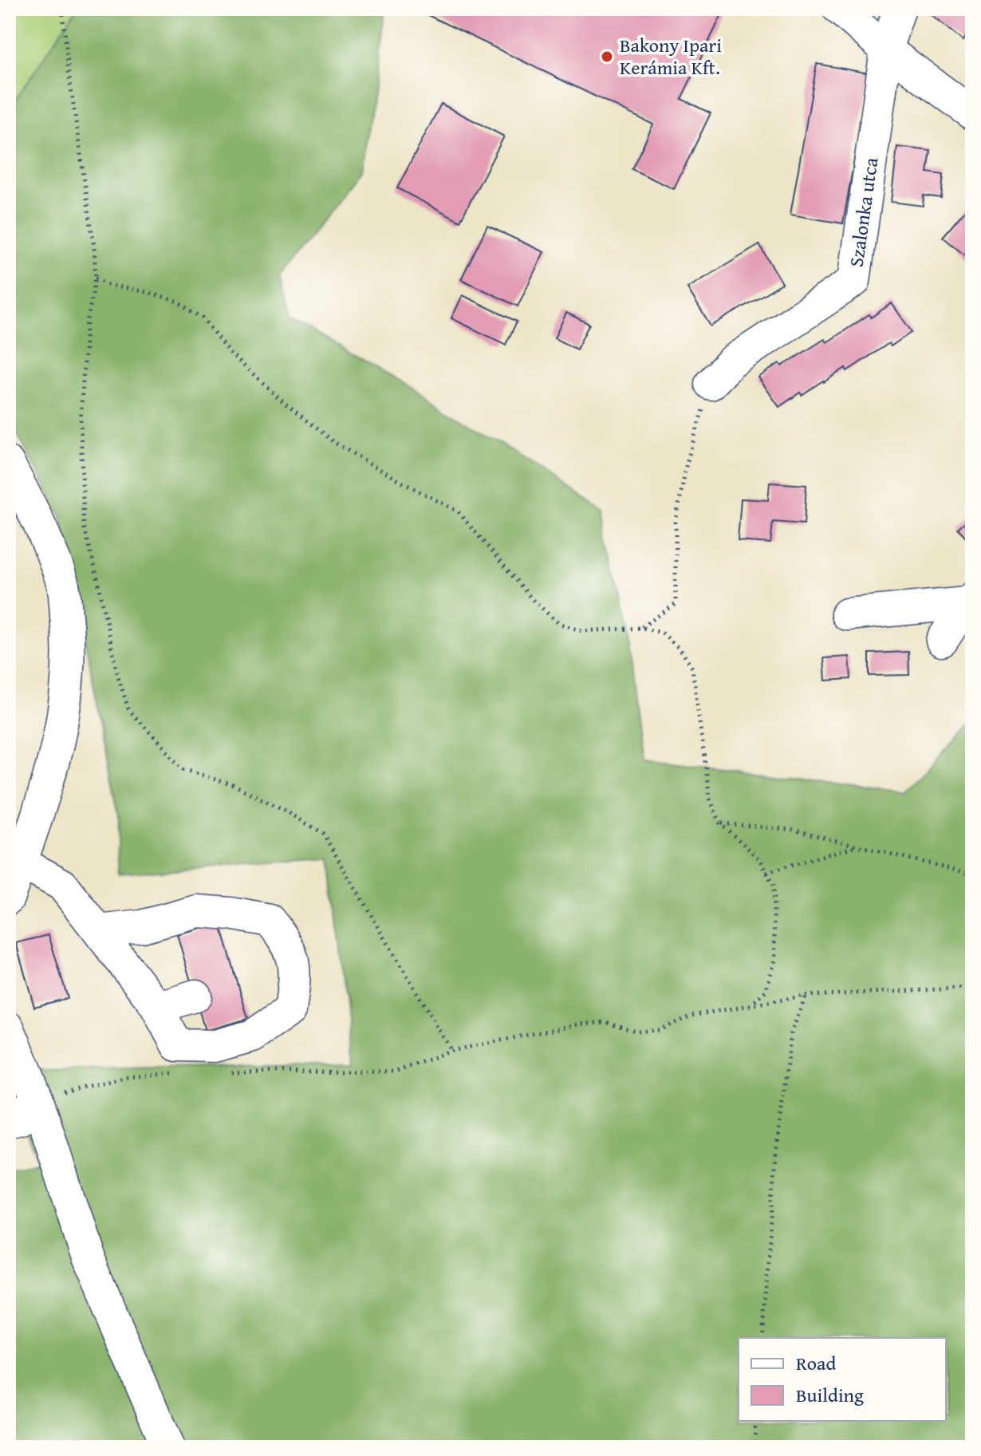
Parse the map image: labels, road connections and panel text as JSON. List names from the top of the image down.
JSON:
{
  "streets": {
    "street": ["Szalonka utca"]
  },
  "places": ["Bakony Ipari Kerámia Kft."],
  "legend": ["Road", "Building"]
}
